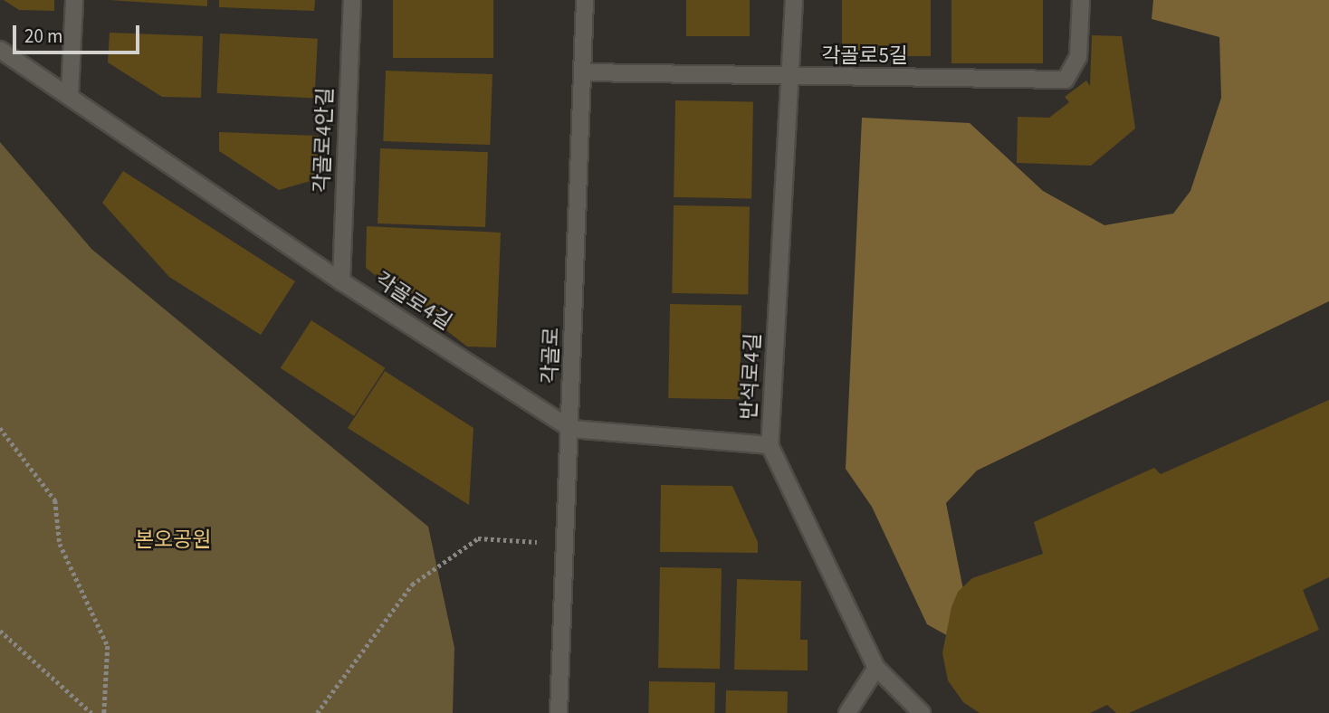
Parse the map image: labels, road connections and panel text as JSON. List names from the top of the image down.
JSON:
{
  "streets": {
    "street": [
      "각골로5길",
      "각골로4안길",
      "각골로4길",
      "각골로",
      "반석로4길"
    ]
  },
  "crossings": [
    ["각골로5길", "각골로"],
    ["각골로5길", "반석로4길"],
    ["각골로4안길", "각골로4길"],
    ["각골로4길", "각골로"],
    ["각골로4길", "반석로4길"]
  ],
  "parks": ["본오공원"],
  "scale_bar": "20 m"
}
